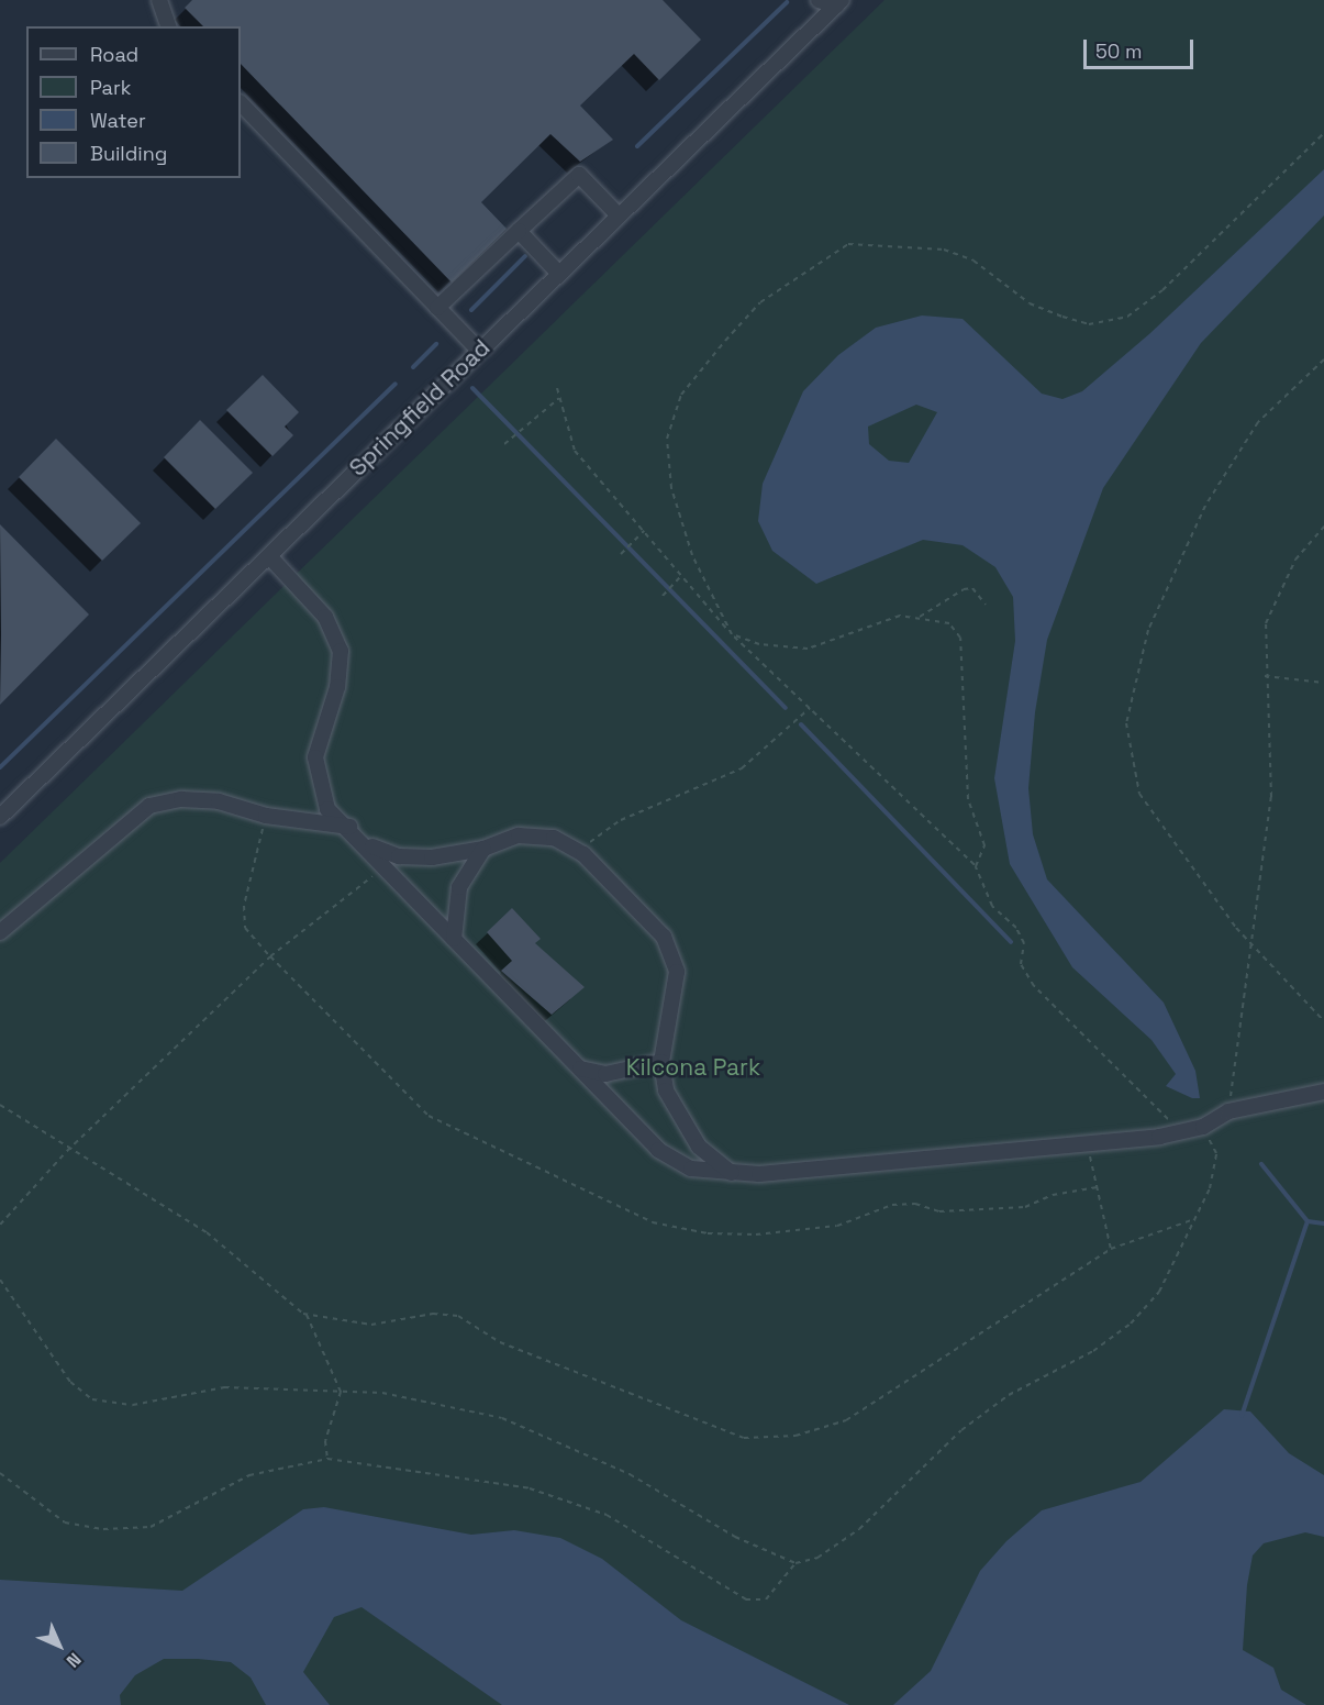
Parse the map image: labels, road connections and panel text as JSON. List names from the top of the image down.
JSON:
{
  "streets": {
    "street": ["Springfield Road"]
  },
  "parks": ["Kilcona Park"],
  "legend": [
    "Road",
    "Park",
    "Water",
    "Building"
  ],
  "scale_bar": "50 m",
  "north": "bottom right"
}
